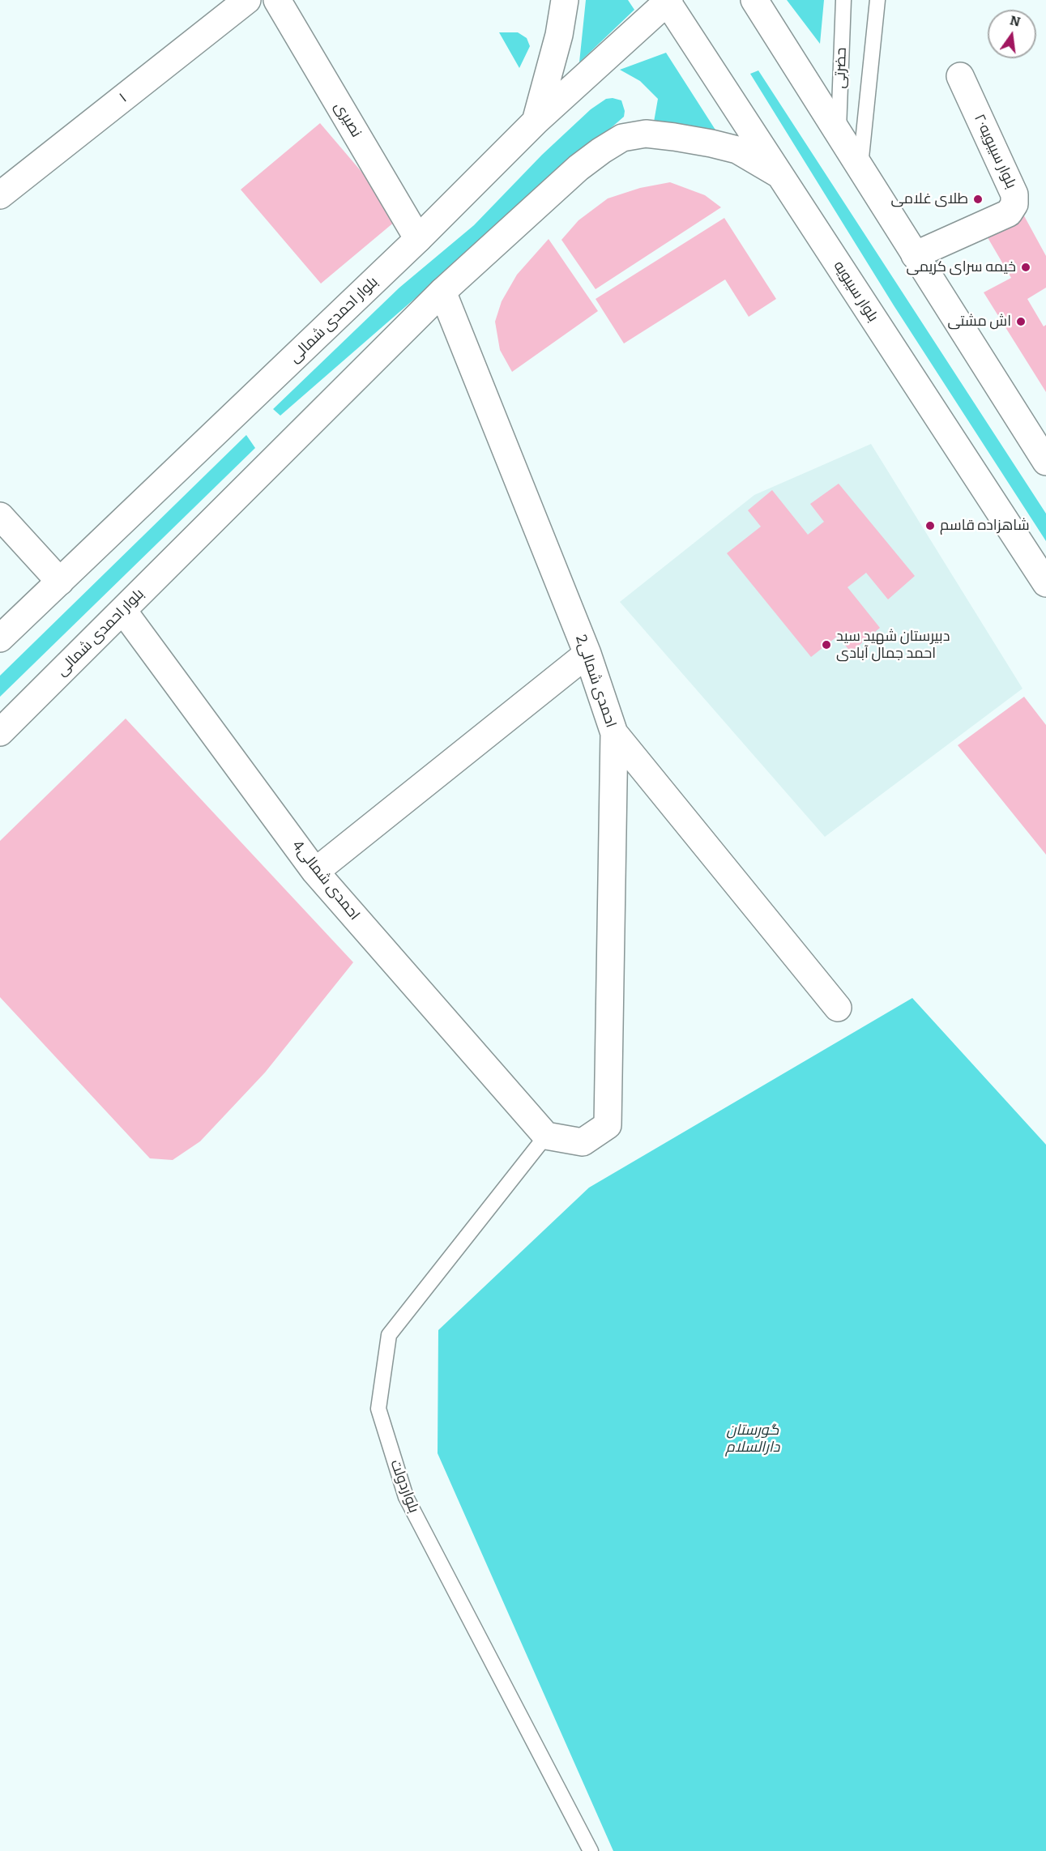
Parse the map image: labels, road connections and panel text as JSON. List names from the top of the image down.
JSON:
{
  "streets": {
    "main road": [
      "۱",
      "نصیری",
      "بلوار سیبویه۲۰",
      "بلوار سیبویه",
      "بلوار احمدی شمالی",
      "2احمدی شمالی",
      "4احمدی شمالی"
    ],
    "lane": ["حضرتی", "بلواردولت"]
  },
  "crossings": [
    ["نصیری", "بلوار احمدی شمالی"],
    ["بلوار سیبویه", "بلوار احمدی شمالی"],
    ["بلوار احمدی شمالی", "2احمدی شمالی"],
    ["بلوار احمدی شمالی", "4احمدی شمالی"],
    ["2احمدی شمالی", "4احمدی شمالی"],
    ["2احمدی شمالی", "بلواردولت"],
    ["4احمدی شمالی", "بلواردولت"]
  ],
  "parks": ["گورستان دارالسلام"],
  "places": [
    "طلای غلامی",
    "خیمه سرای کریمی",
    "اش مشتی",
    "شاهزاده قاسم",
    "دبیرستان شهید سید احمد جمال آبادی"
  ],
  "north": "top"
}
